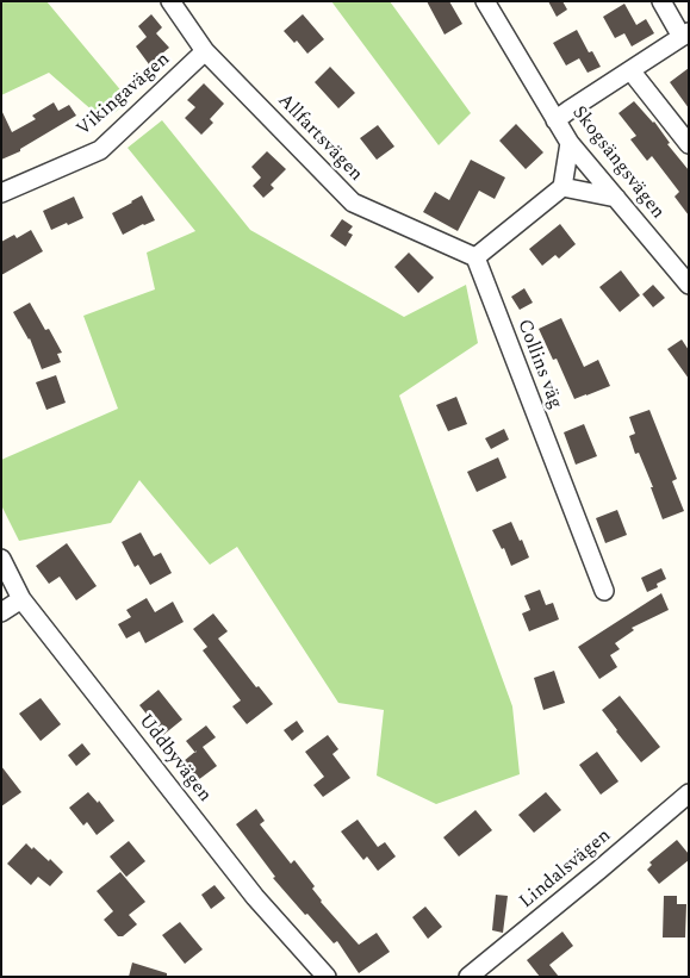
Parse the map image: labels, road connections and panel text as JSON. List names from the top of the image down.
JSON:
{
  "streets": {
    "street": [
      "Vikingavägen",
      "Allfartsvägen",
      "Skogsängsvägen",
      "Collins väg",
      "Uddbyvägen",
      "Lindalsvägen"
    ]
  },
  "crossings": [
    ["Vikingavägen", "Allfartsvägen"],
    ["Allfartsvägen", "Collins väg"]
  ]
}
